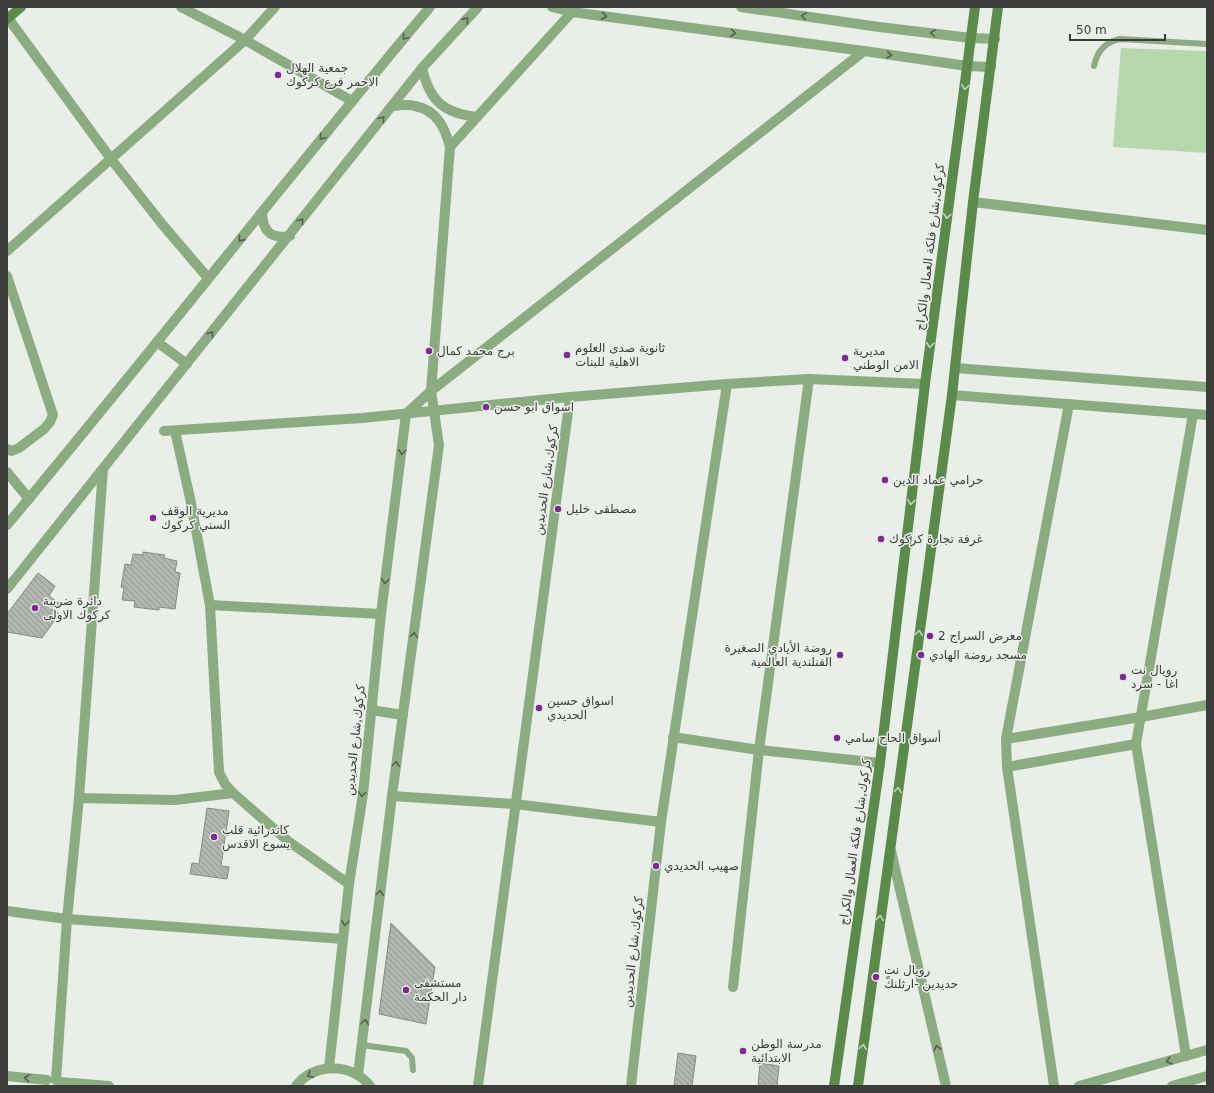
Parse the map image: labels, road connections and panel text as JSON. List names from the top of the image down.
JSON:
{
  "streets": {
    "main road": ["كركوك,شارع فلكة العمال والكراج"],
    "street": ["كركوك,شارع الحديدين"]
  },
  "places": [
    "جمعية الهلال الاحمر فرع كركوك",
    "برج محمد كمال",
    "ثانوية صدى العلوم الاهلية للبنات",
    "مديرية الامن الوطني",
    "اسواق ابو حسن",
    "حرامي عماد الدين",
    "مصطفى خليل",
    "مديرية الوقف السني كركوك",
    "غرفة تجارة كركوك",
    "دائرة ضريبة كركوك الاولى",
    "معرض السراج 2",
    "روضة الأيادي الصغيرة الفنلندية العالمية",
    "مسجد روضة الهادي",
    "رويال نت اغا - سرد",
    "اسواق حسين الحديدي",
    "أسواق الحاج سامي",
    "كاتدرائية قلب يسوع الاقدس",
    "صهيب الحديدي",
    "رويال نت حديدين -ارثلنكً",
    "مستشفى دار الحكمة",
    "مدرسة الوطن الابتدائية"
  ],
  "scale_bar": "50 m"
}
